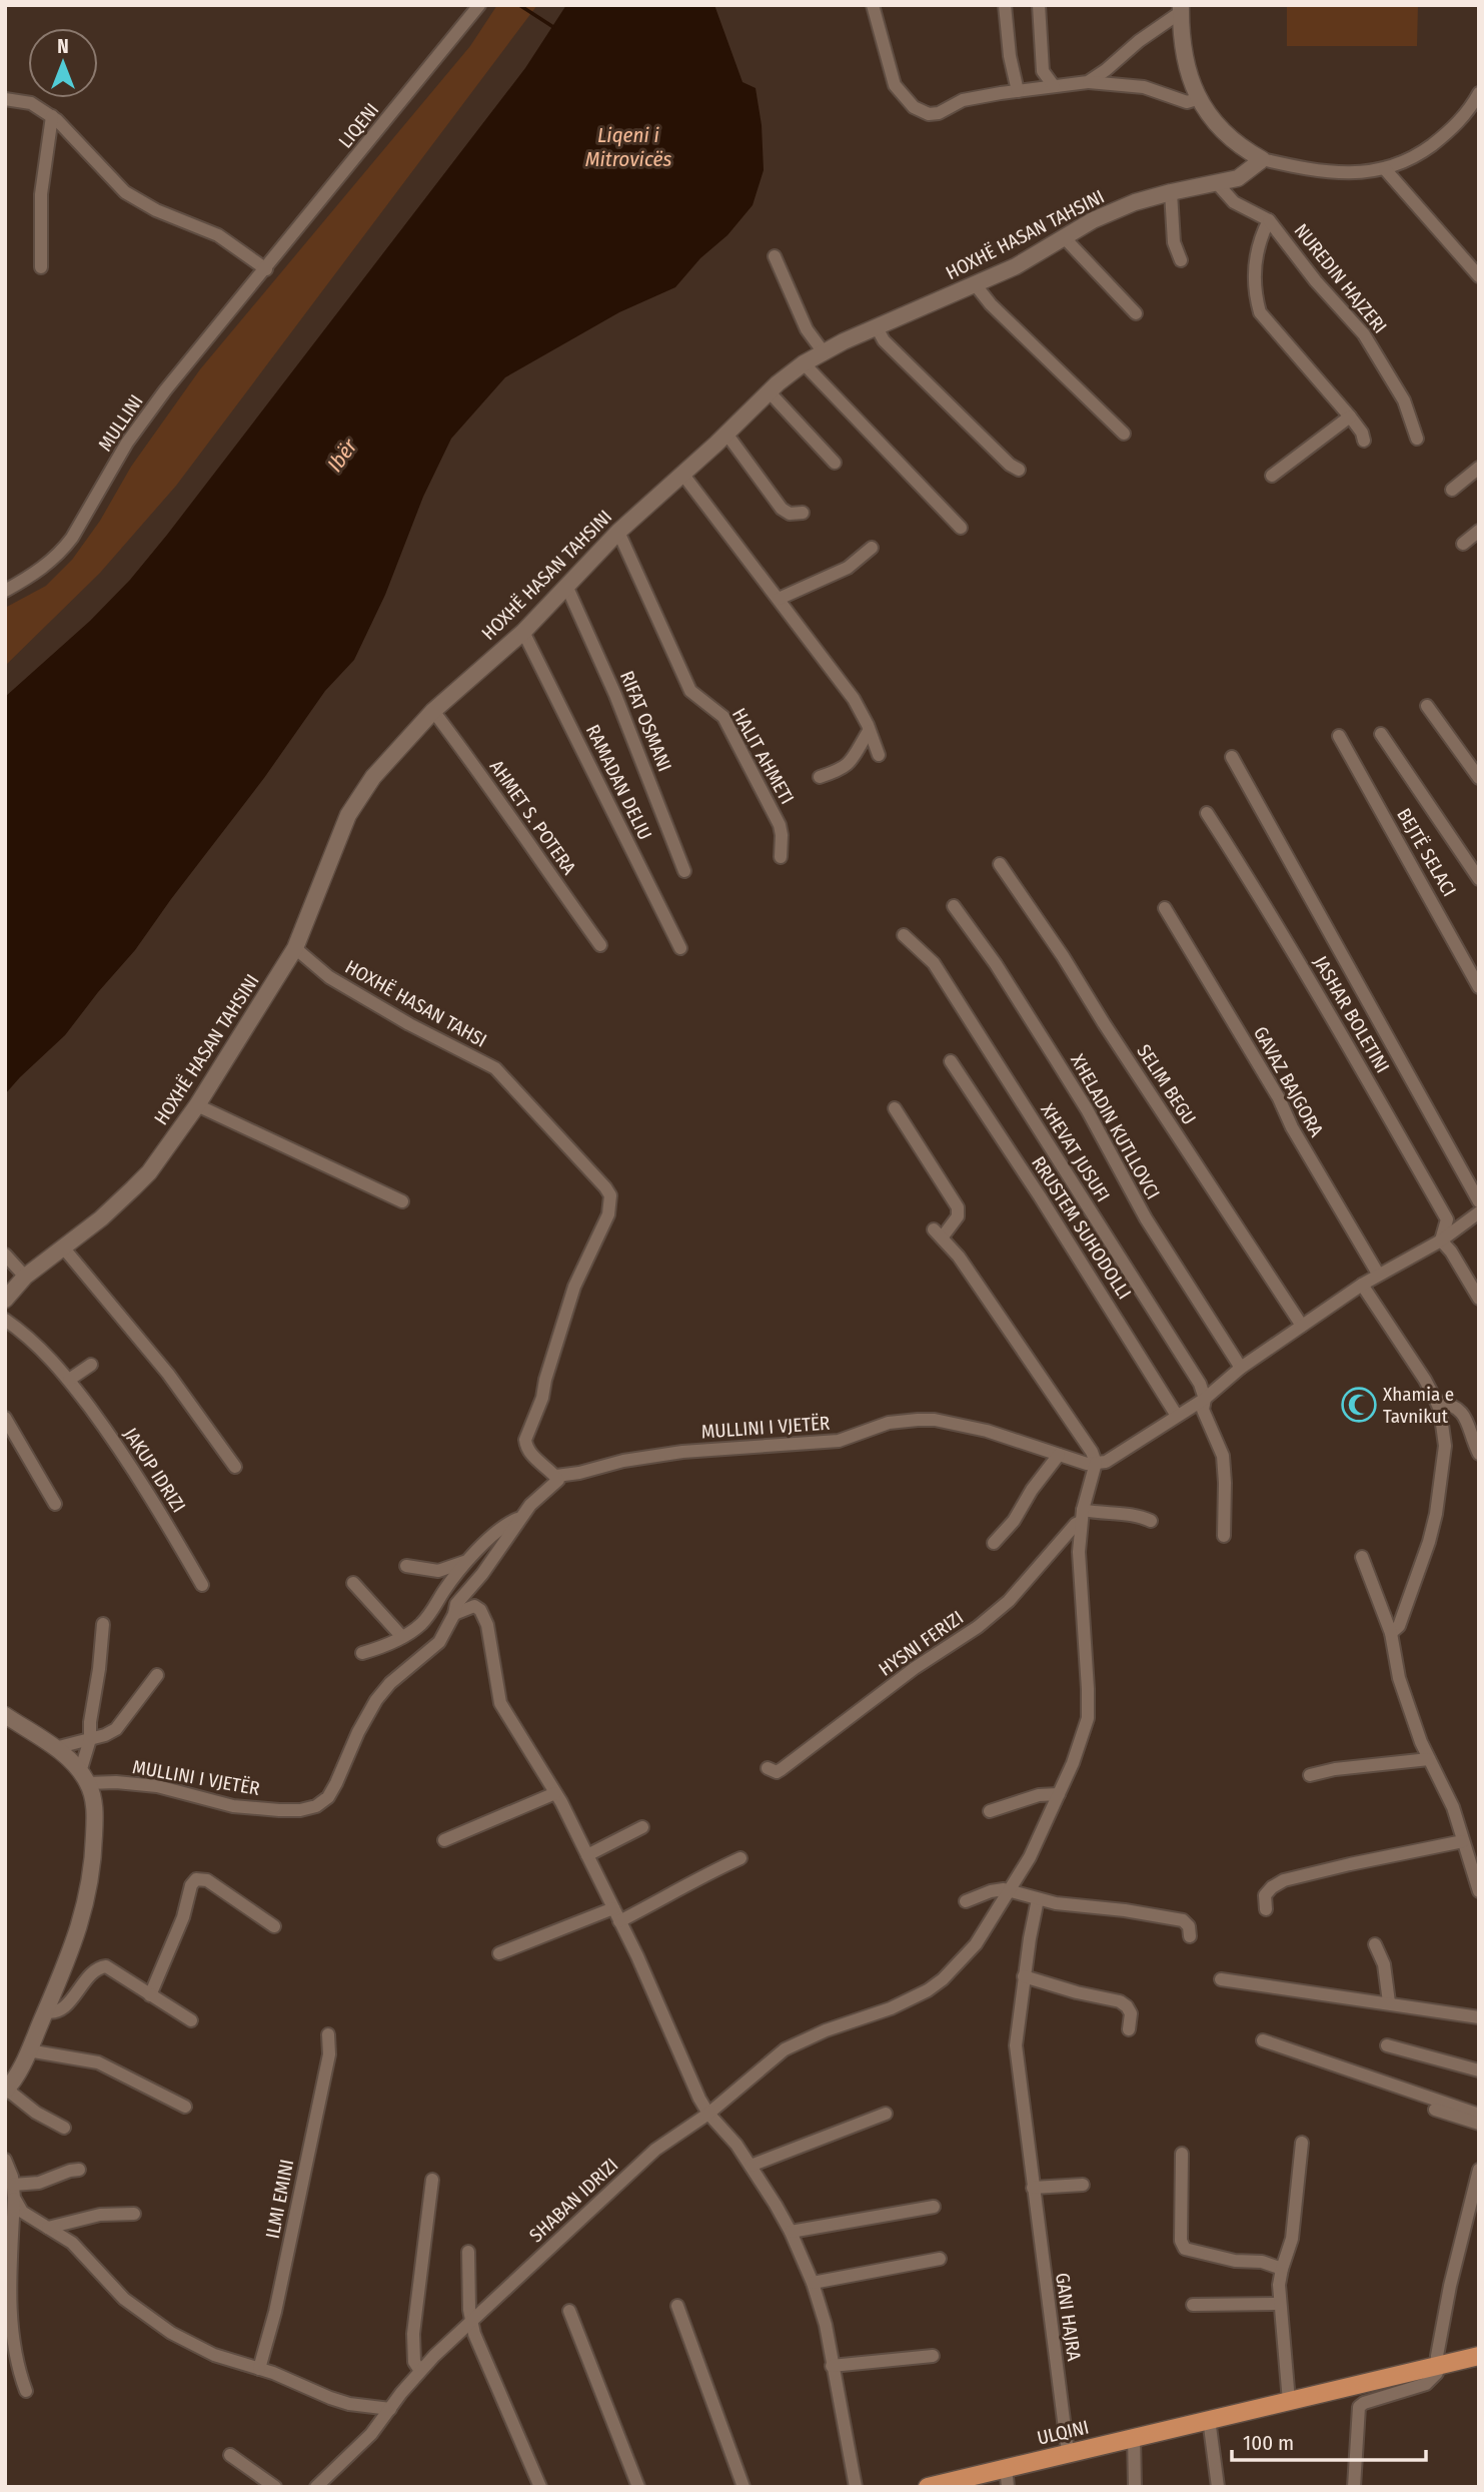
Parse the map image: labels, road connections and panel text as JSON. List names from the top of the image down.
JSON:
{
  "streets": {
    "main road": ["ULQINI"],
    "street": [
      "LIQENI",
      "HOXHË HASAN TAHSINI",
      "NUREDIN HAJZERI",
      "MULLINI",
      "RIFAT OSMANI",
      "HALIT AHMETI",
      "RAMADAN DELIU",
      "AHMET S. POTERA",
      "BEJTË SELACI",
      "HOXHË HASAN TAHSI",
      "JASHAR BOLETINI",
      "GAVAZ BAJGORA",
      "SELIM BEGU",
      "XHELADIN KUTLLOVCI",
      "XHEVAT JUSUFI",
      "RRUSTEM SUHODOLLI",
      "MULLINI I VJETËR",
      "JAKUP IDRIZI",
      "HYSNI FERIZI",
      "ILMI EMINI",
      "SHABAN IDRIZI",
      "GANI HAJRA"
    ]
  },
  "crossings": [
    ["LIQENI", "MULLINI"],
    ["HOXHË HASAN TAHSINI", "NUREDIN HAJZERI"],
    ["HOXHË HASAN TAHSINI", "RIFAT OSMANI"],
    ["HOXHË HASAN TAHSINI", "HALIT AHMETI"],
    ["HOXHË HASAN TAHSINI", "RAMADAN DELIU"],
    ["HOXHË HASAN TAHSINI", "AHMET S. POTERA"],
    ["HOXHË HASAN TAHSINI", "HOXHË HASAN TAHSI"],
    ["HOXHË HASAN TAHSI", "MULLINI I VJETËR"],
    ["MULLINI I VJETËR", "HYSNI FERIZI"],
    ["HYSNI FERIZI", "SHABAN IDRIZI"],
    ["GANI HAJRA", "ULQINI"]
  ],
  "water": ["Liqeni i Mitrovicës", "Ibër"],
  "places": {
    "mosque": ["Xhamia e Tavnikut"]
  },
  "scale_bar": "100 m",
  "north": "top"
}
